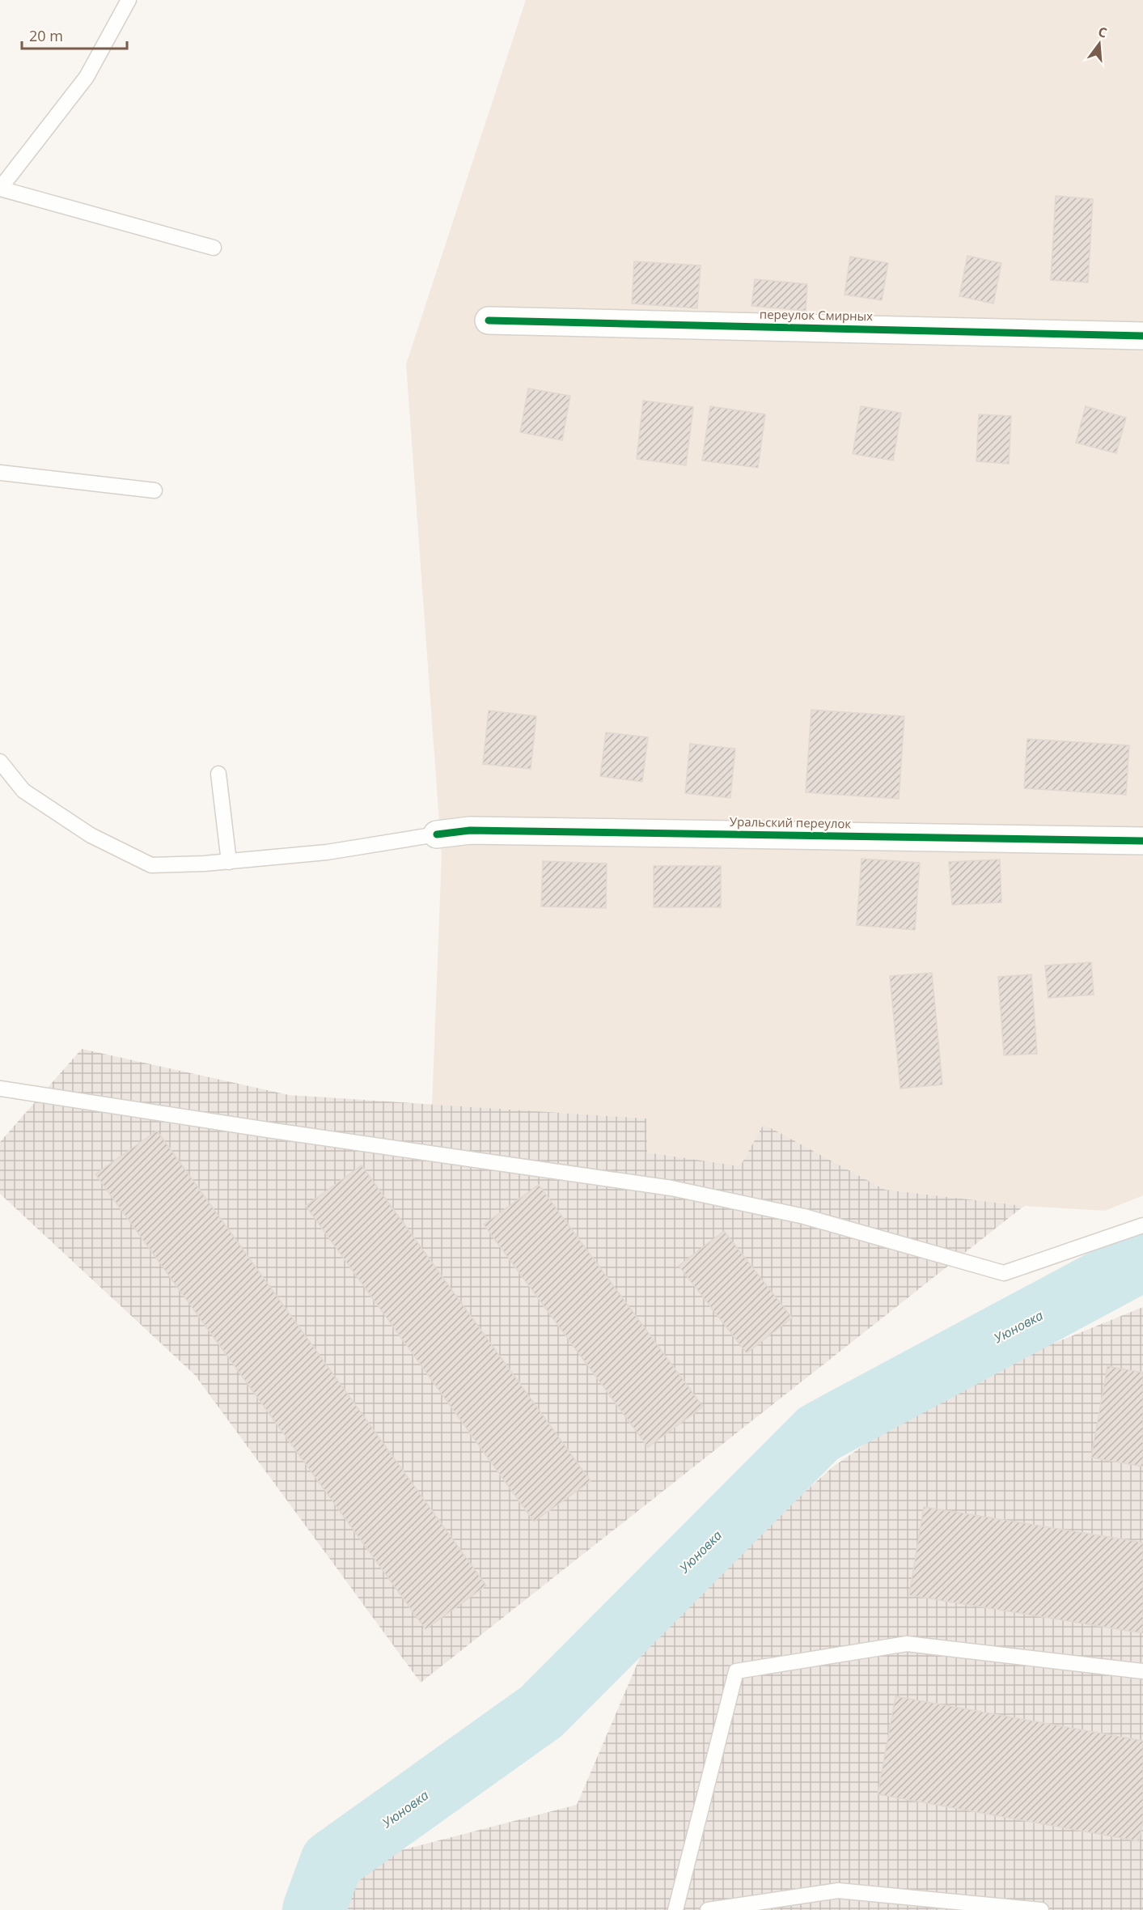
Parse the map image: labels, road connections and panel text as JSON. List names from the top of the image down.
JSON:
{
  "streets": {
    "street": ["переулок Смирных", "Уральский переулок"]
  },
  "water": ["Уюновка"],
  "scale_bar": "20 m",
  "north": "top"
}
